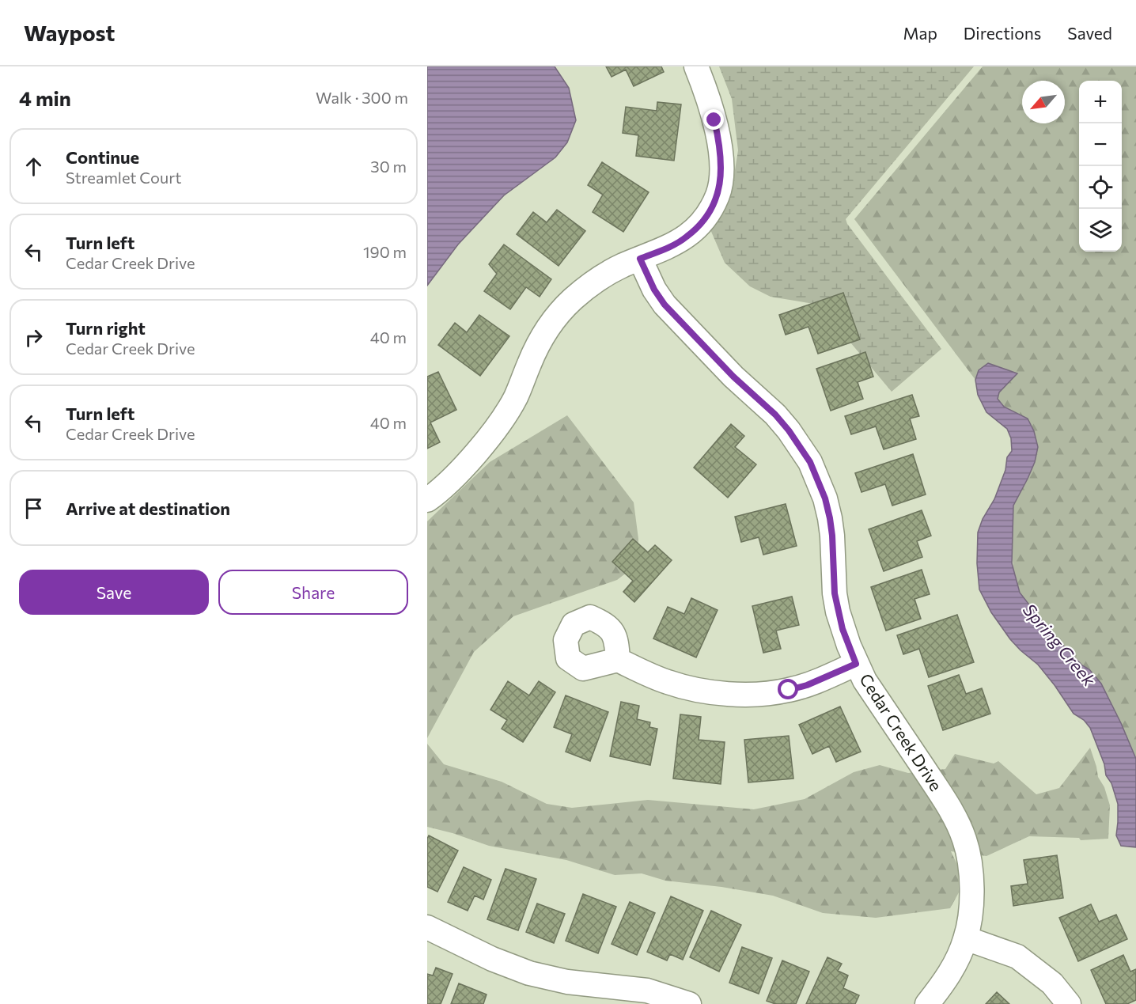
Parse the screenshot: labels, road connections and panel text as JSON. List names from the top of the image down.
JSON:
{
  "streets": {
    "street": ["Cedar Creek Drive"]
  },
  "water": ["Spring Creek"],
  "north": "bottom left",
  "page": {
    "header": "Waypost",
    "nav": ["Map", "Directions", "Saved"],
    "heading": ["4 min", "Walk · 300 m"],
    "map_buttons": ["+", "−"],
    "list": [
      ["Continue", "Streamlet Court", "30 m"],
      ["Turn left", "Cedar Creek Drive", "190 m"],
      ["Turn right", "Cedar Creek Drive", "40 m"],
      ["Turn left", "Cedar Creek Drive", "40 m"],
      "Arrive at destination"
    ],
    "buttons": ["Save", "Share"]
  }
}
